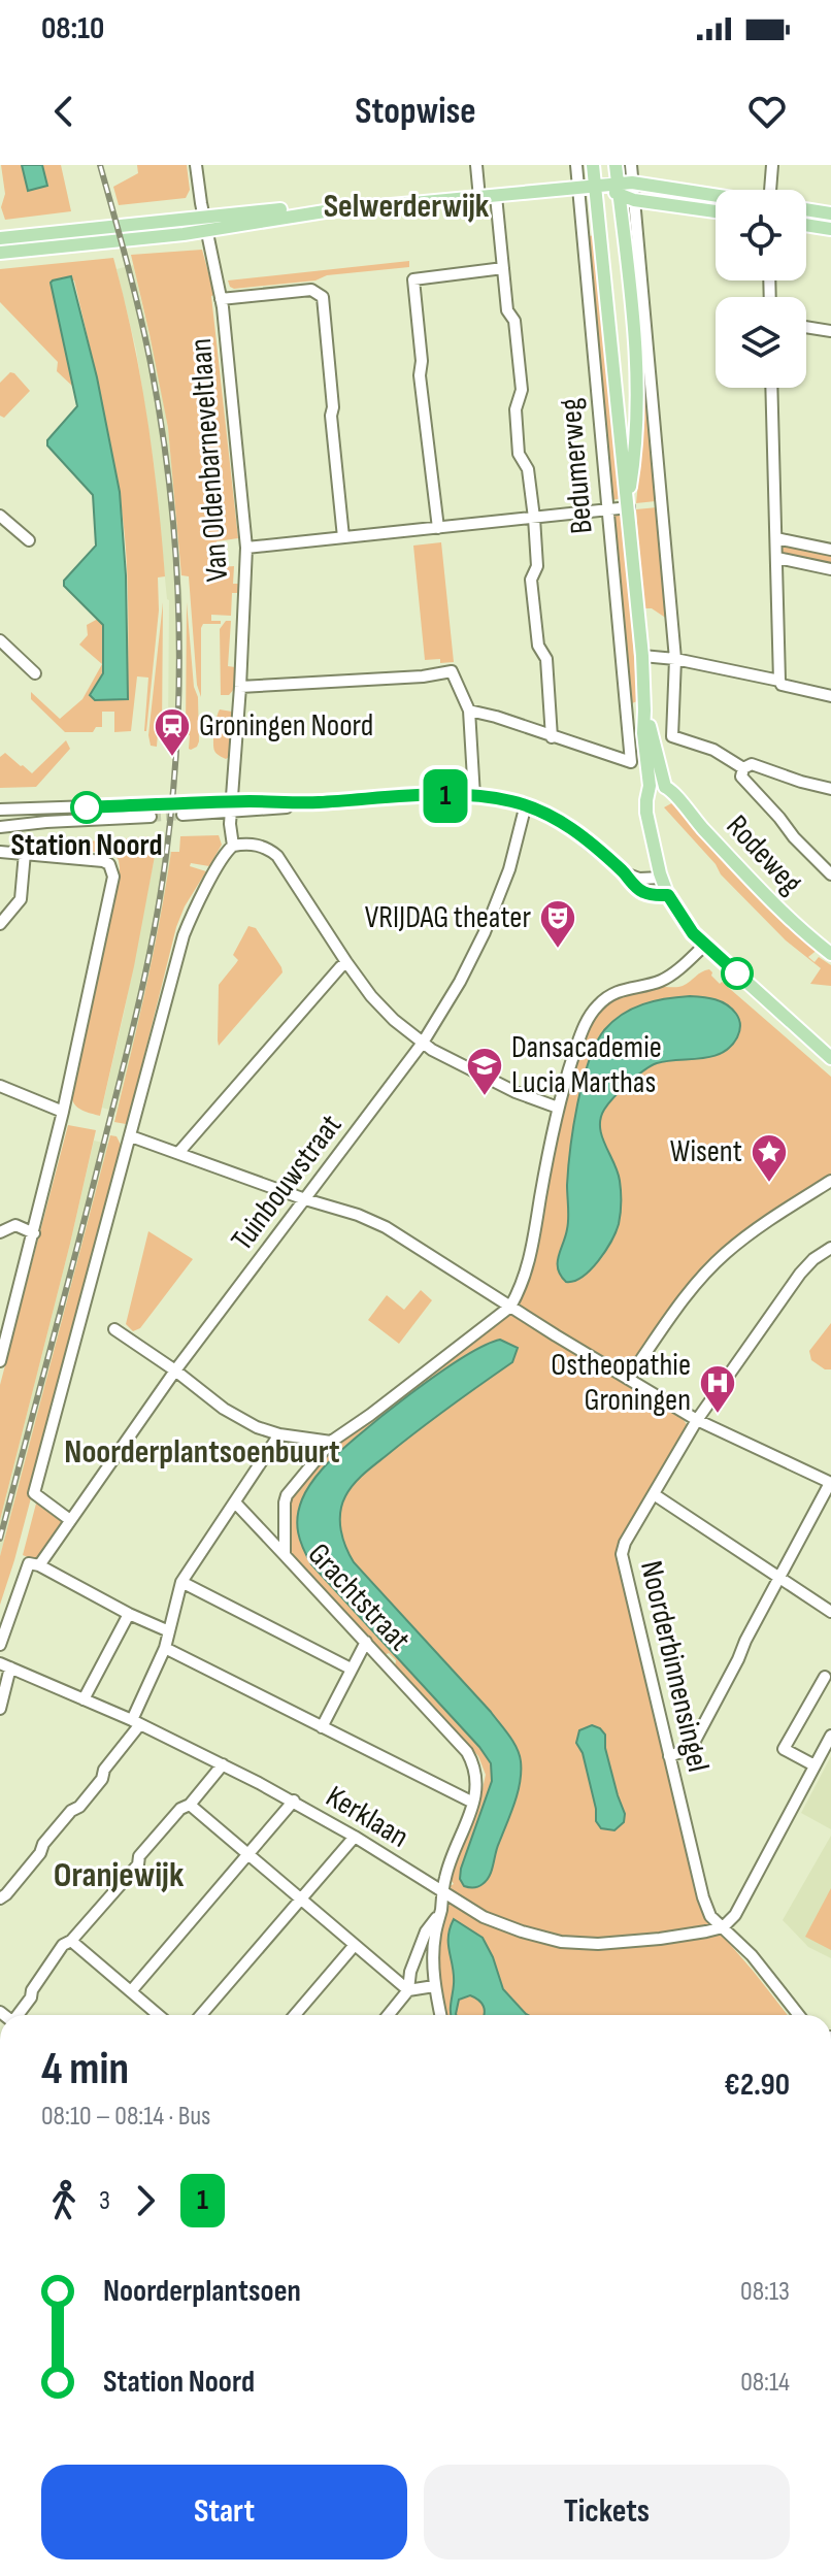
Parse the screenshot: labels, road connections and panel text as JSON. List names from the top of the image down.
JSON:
{
  "streets": {
    "main road": ["Bedumerweg", "Rodeweg"],
    "street": [
      "Van Oldenbarneveltlaan",
      "Tuinbouwstraat",
      "Grachtstraat",
      "Noorderbinnensingel",
      "Kerklaan"
    ]
  },
  "crossings": [
    ["Bedumerweg", "Rodeweg"],
    ["Grachtstraat", "Kerklaan"],
    ["Noorderbinnensingel", "Kerklaan"]
  ],
  "districts": ["Selwerderwijk", "Noorderplantsoenbuurt", "Oranjewijk"],
  "places": {
    "station": ["Groningen Noord"],
    "other": ["Station Noord"],
    "theatre": ["VRIJDAG theater"],
    "school or university": ["Dansacademie Lucia Marthas"],
    "place": ["Wisent"],
    "hospital": ["Ostheopathie Groningen"]
  },
  "lines": ["bus line 1"],
  "page": {
    "status": "08:10",
    "header": "Stopwise",
    "on_map": "1",
    "heading": ["4 min", "08:10 – 08:14 · Bus", "€2.90"],
    "legs": ["3", "1"],
    "list": [
      {
        "name": "Noorderplantsoen",
        "value": "08:13"
      },
      {
        "name": "Station Noord",
        "value": "08:14"
      }
    ],
    "buttons": ["Start", "Tickets"]
  }
}
